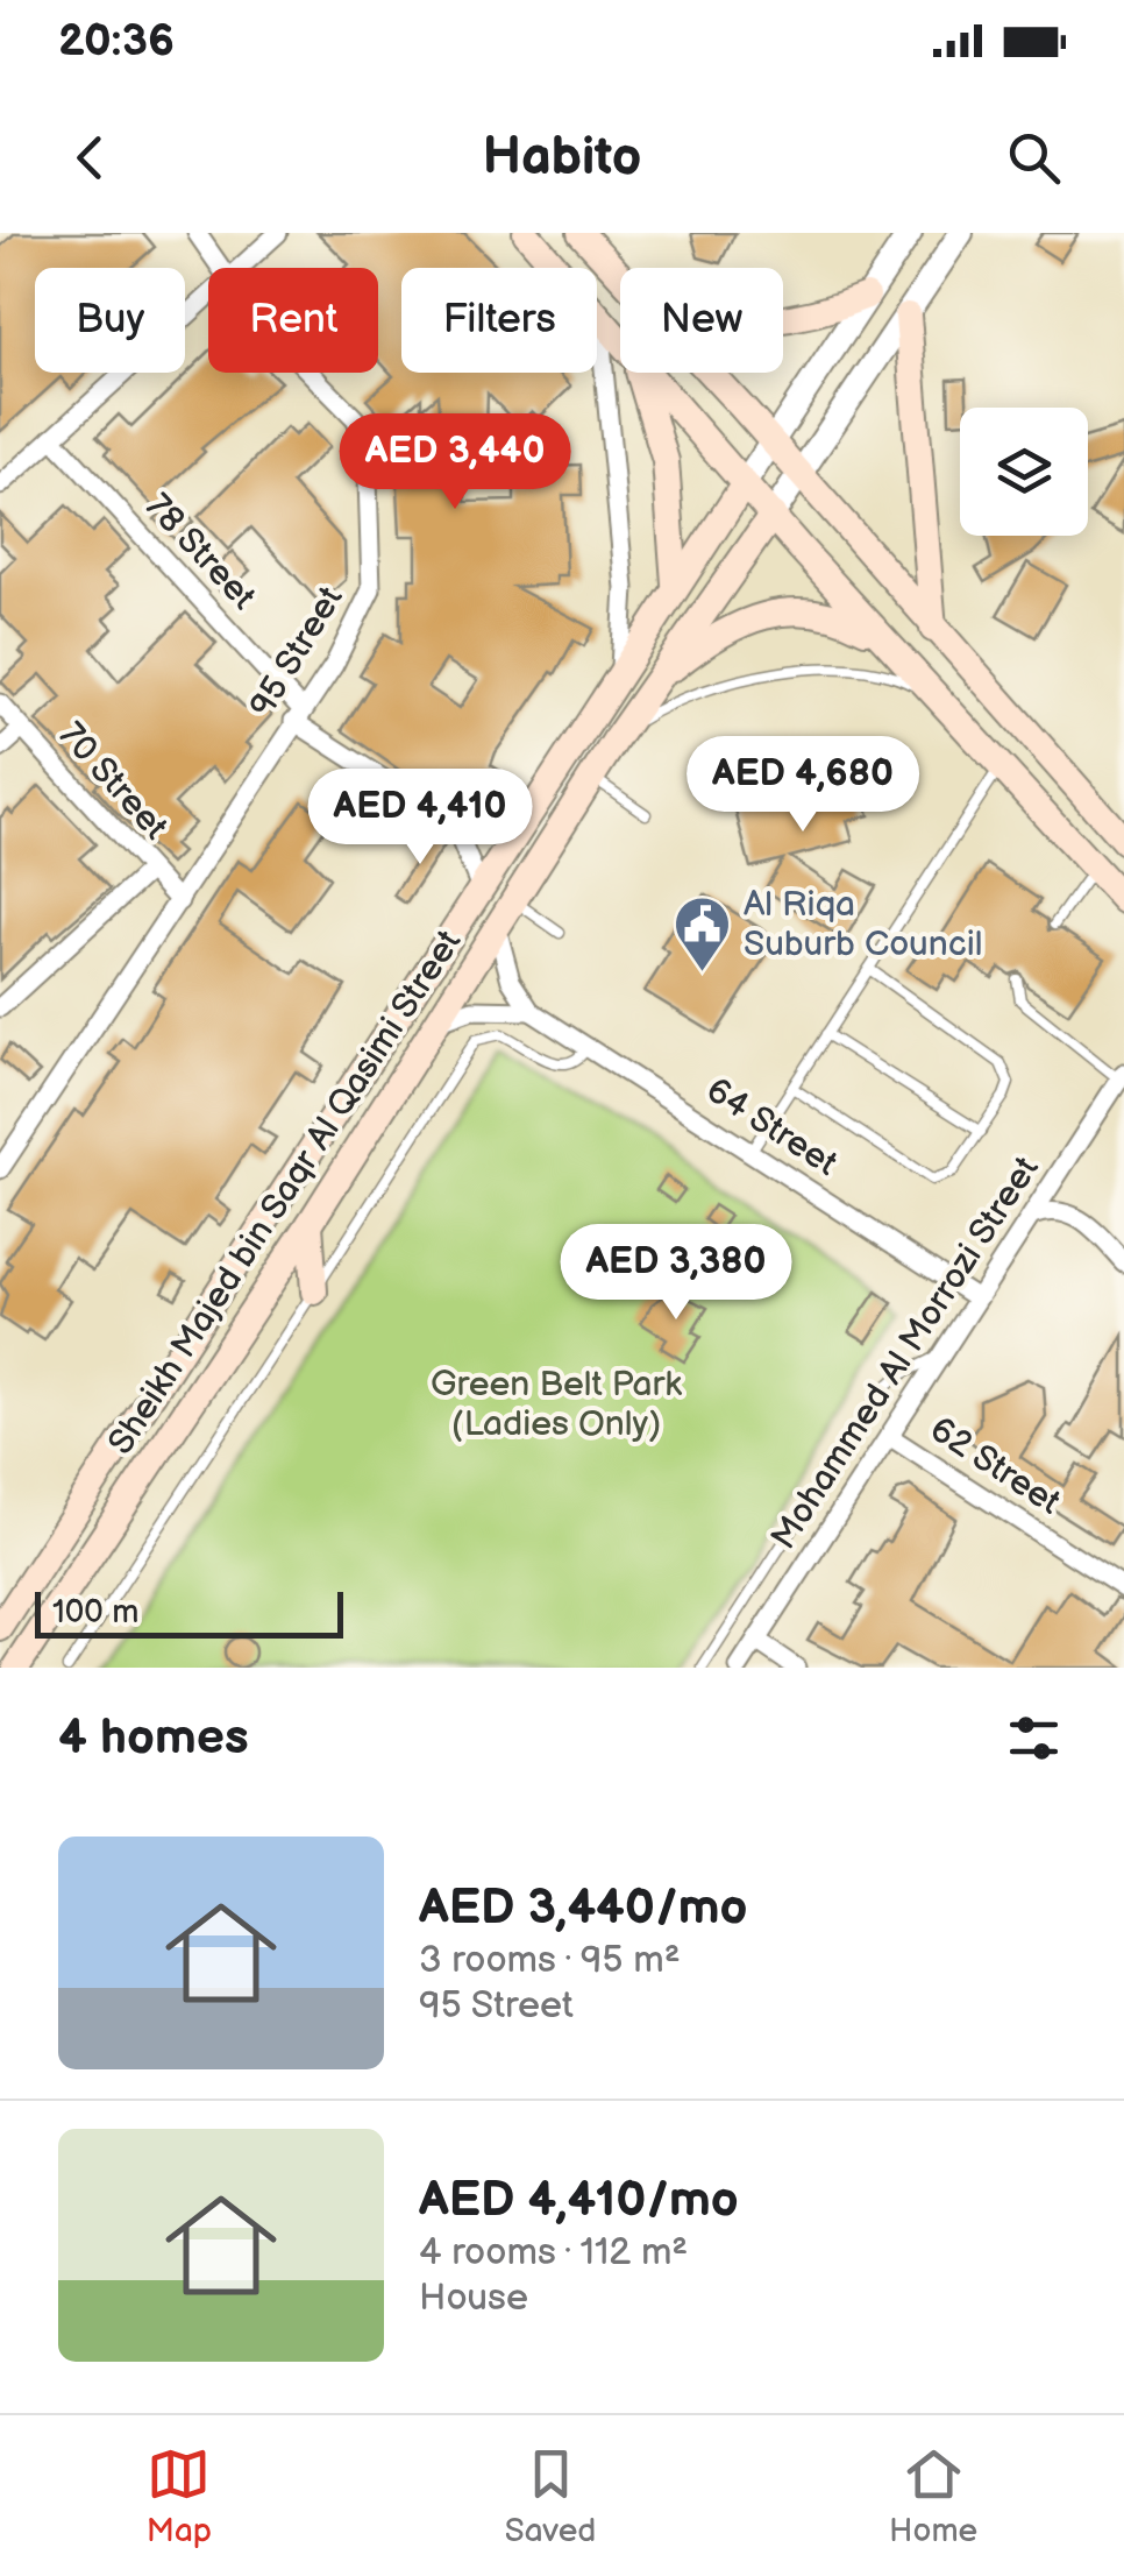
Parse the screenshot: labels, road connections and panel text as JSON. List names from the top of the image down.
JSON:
{
  "streets": {
    "main road": ["Sheikh Majed bin Saqr Al Qasimi Street"],
    "street": [
      "78 Street",
      "95 Street",
      "70 Street",
      "64 Street",
      "Mohammed Al Morrozi Street",
      "62 Street"
    ]
  },
  "crossings": [
    ["78 Street", "95 Street"],
    ["95 Street", "70 Street"],
    ["64 Street", "Mohammed Al Morrozi Street"],
    ["Mohammed Al Morrozi Street", "62 Street"]
  ],
  "parks": ["Green Belt Park (Ladies Only)"],
  "places": {
    "public building": ["Al Riqa Suburb Council"]
  },
  "scale_bar": "100 m",
  "page": {
    "status": "20:36",
    "header": "Habito",
    "chip": [
      "Buy",
      "Rent",
      "Filters",
      "New"
    ],
    "price": [
      "AED 3,440",
      "AED 4,680",
      "AED 4,410",
      "AED 3,380"
    ],
    "scale": "100 m",
    "heading": "4 homes",
    "list": [
      {
        "name": "AED 3,440/mo",
        "note": "3 rooms · 95 m² · 95 Street"
      },
      {
        "name": "AED 4,410/mo",
        "note": "4 rooms · 112 m² · House"
      }
    ],
    "tabs": ["Map", "Saved", "Home"]
  }
}
